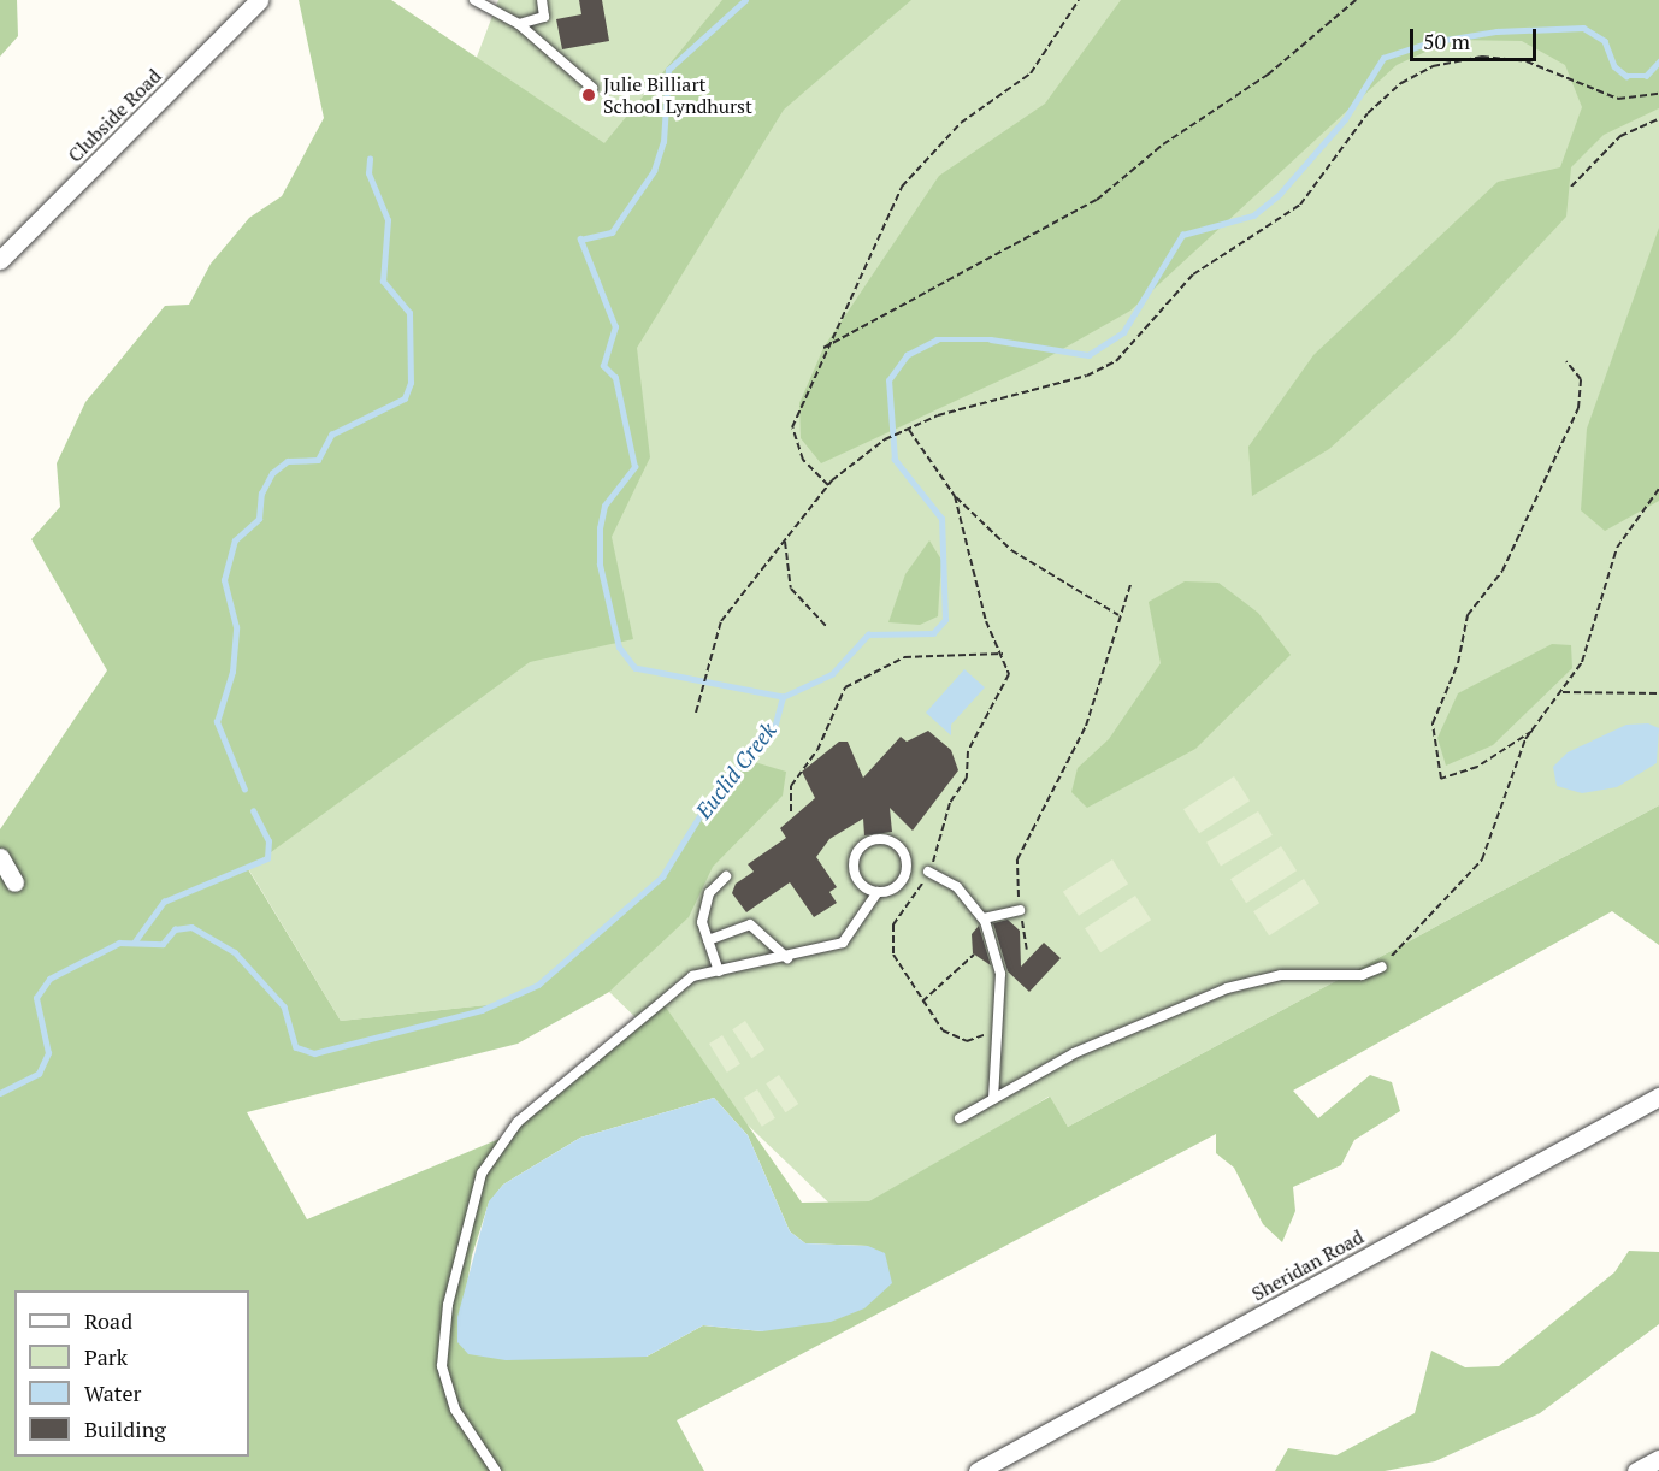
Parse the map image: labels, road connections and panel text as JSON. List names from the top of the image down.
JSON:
{
  "streets": {
    "street": ["Clubside Road", "Sheridan Road"]
  },
  "water": ["Euclid Creek"],
  "places": ["Julie Billiart School Lyndhurst"],
  "legend": [
    "Road",
    "Park",
    "Water",
    "Building"
  ],
  "scale_bar": "50 m"
}
